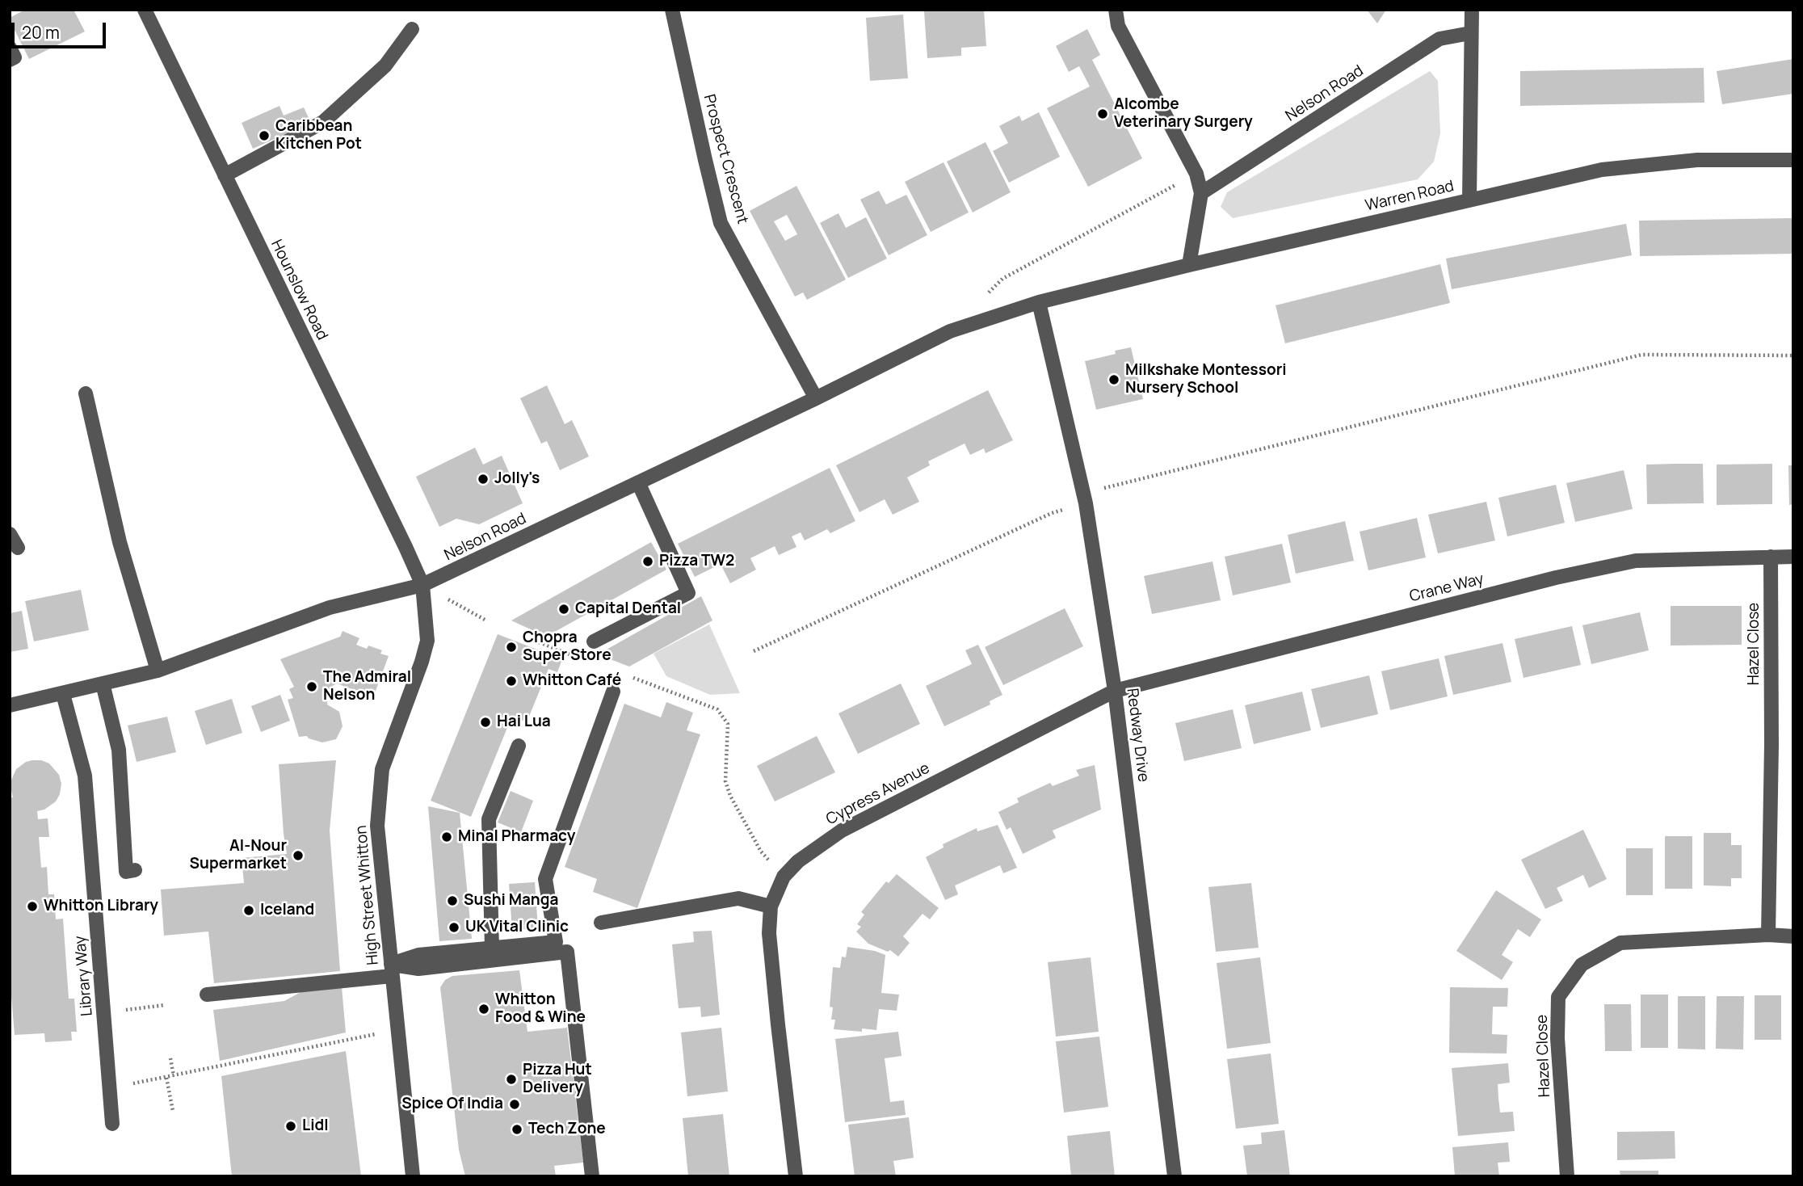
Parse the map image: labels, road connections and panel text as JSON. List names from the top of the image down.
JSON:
{
  "streets": {
    "street": [
      "Nelson Road",
      "Prospect Crescent",
      "Warren Road",
      "Hounslow Road",
      "Crane Way",
      "Hazel Close",
      "Redway Drive",
      "Cypress Avenue",
      "High Street Whitton",
      "Library Way"
    ]
  },
  "crossings": [
    ["Nelson Road", "Prospect Crescent"],
    ["Nelson Road", "Warren Road"],
    ["Nelson Road", "Hounslow Road"],
    ["Nelson Road", "Redway Drive"],
    ["Nelson Road", "High Street Whitton"],
    ["Nelson Road", "Library Way"],
    ["Warren Road", "Redway Drive"],
    ["Hounslow Road", "High Street Whitton"],
    ["Crane Way", "Hazel Close"],
    ["Crane Way", "Redway Drive"],
    ["Crane Way", "Cypress Avenue"],
    ["Redway Drive", "Cypress Avenue"]
  ],
  "places": [
    "Alcombe Veterinary Surgery",
    "Caribbean Kitchen Pot",
    "Milkshake Montessori Nursery School",
    "Jolly's",
    "Pizza TW2",
    "Capital Dental",
    "Chopra Super Store",
    "Whitton Café",
    "The Admiral Nelson",
    "Hai Lua",
    "Minal Pharmacy",
    "Al-Nour Supermarket",
    "Sushi Manga",
    "Whitton Library",
    "Iceland",
    "UK Vital Clinic",
    "Whitton Food & Wine",
    "Pizza Hut Delivery",
    "Spice Of India",
    "Lidl",
    "Tech Zone"
  ],
  "scale_bar": "20 m"
}
